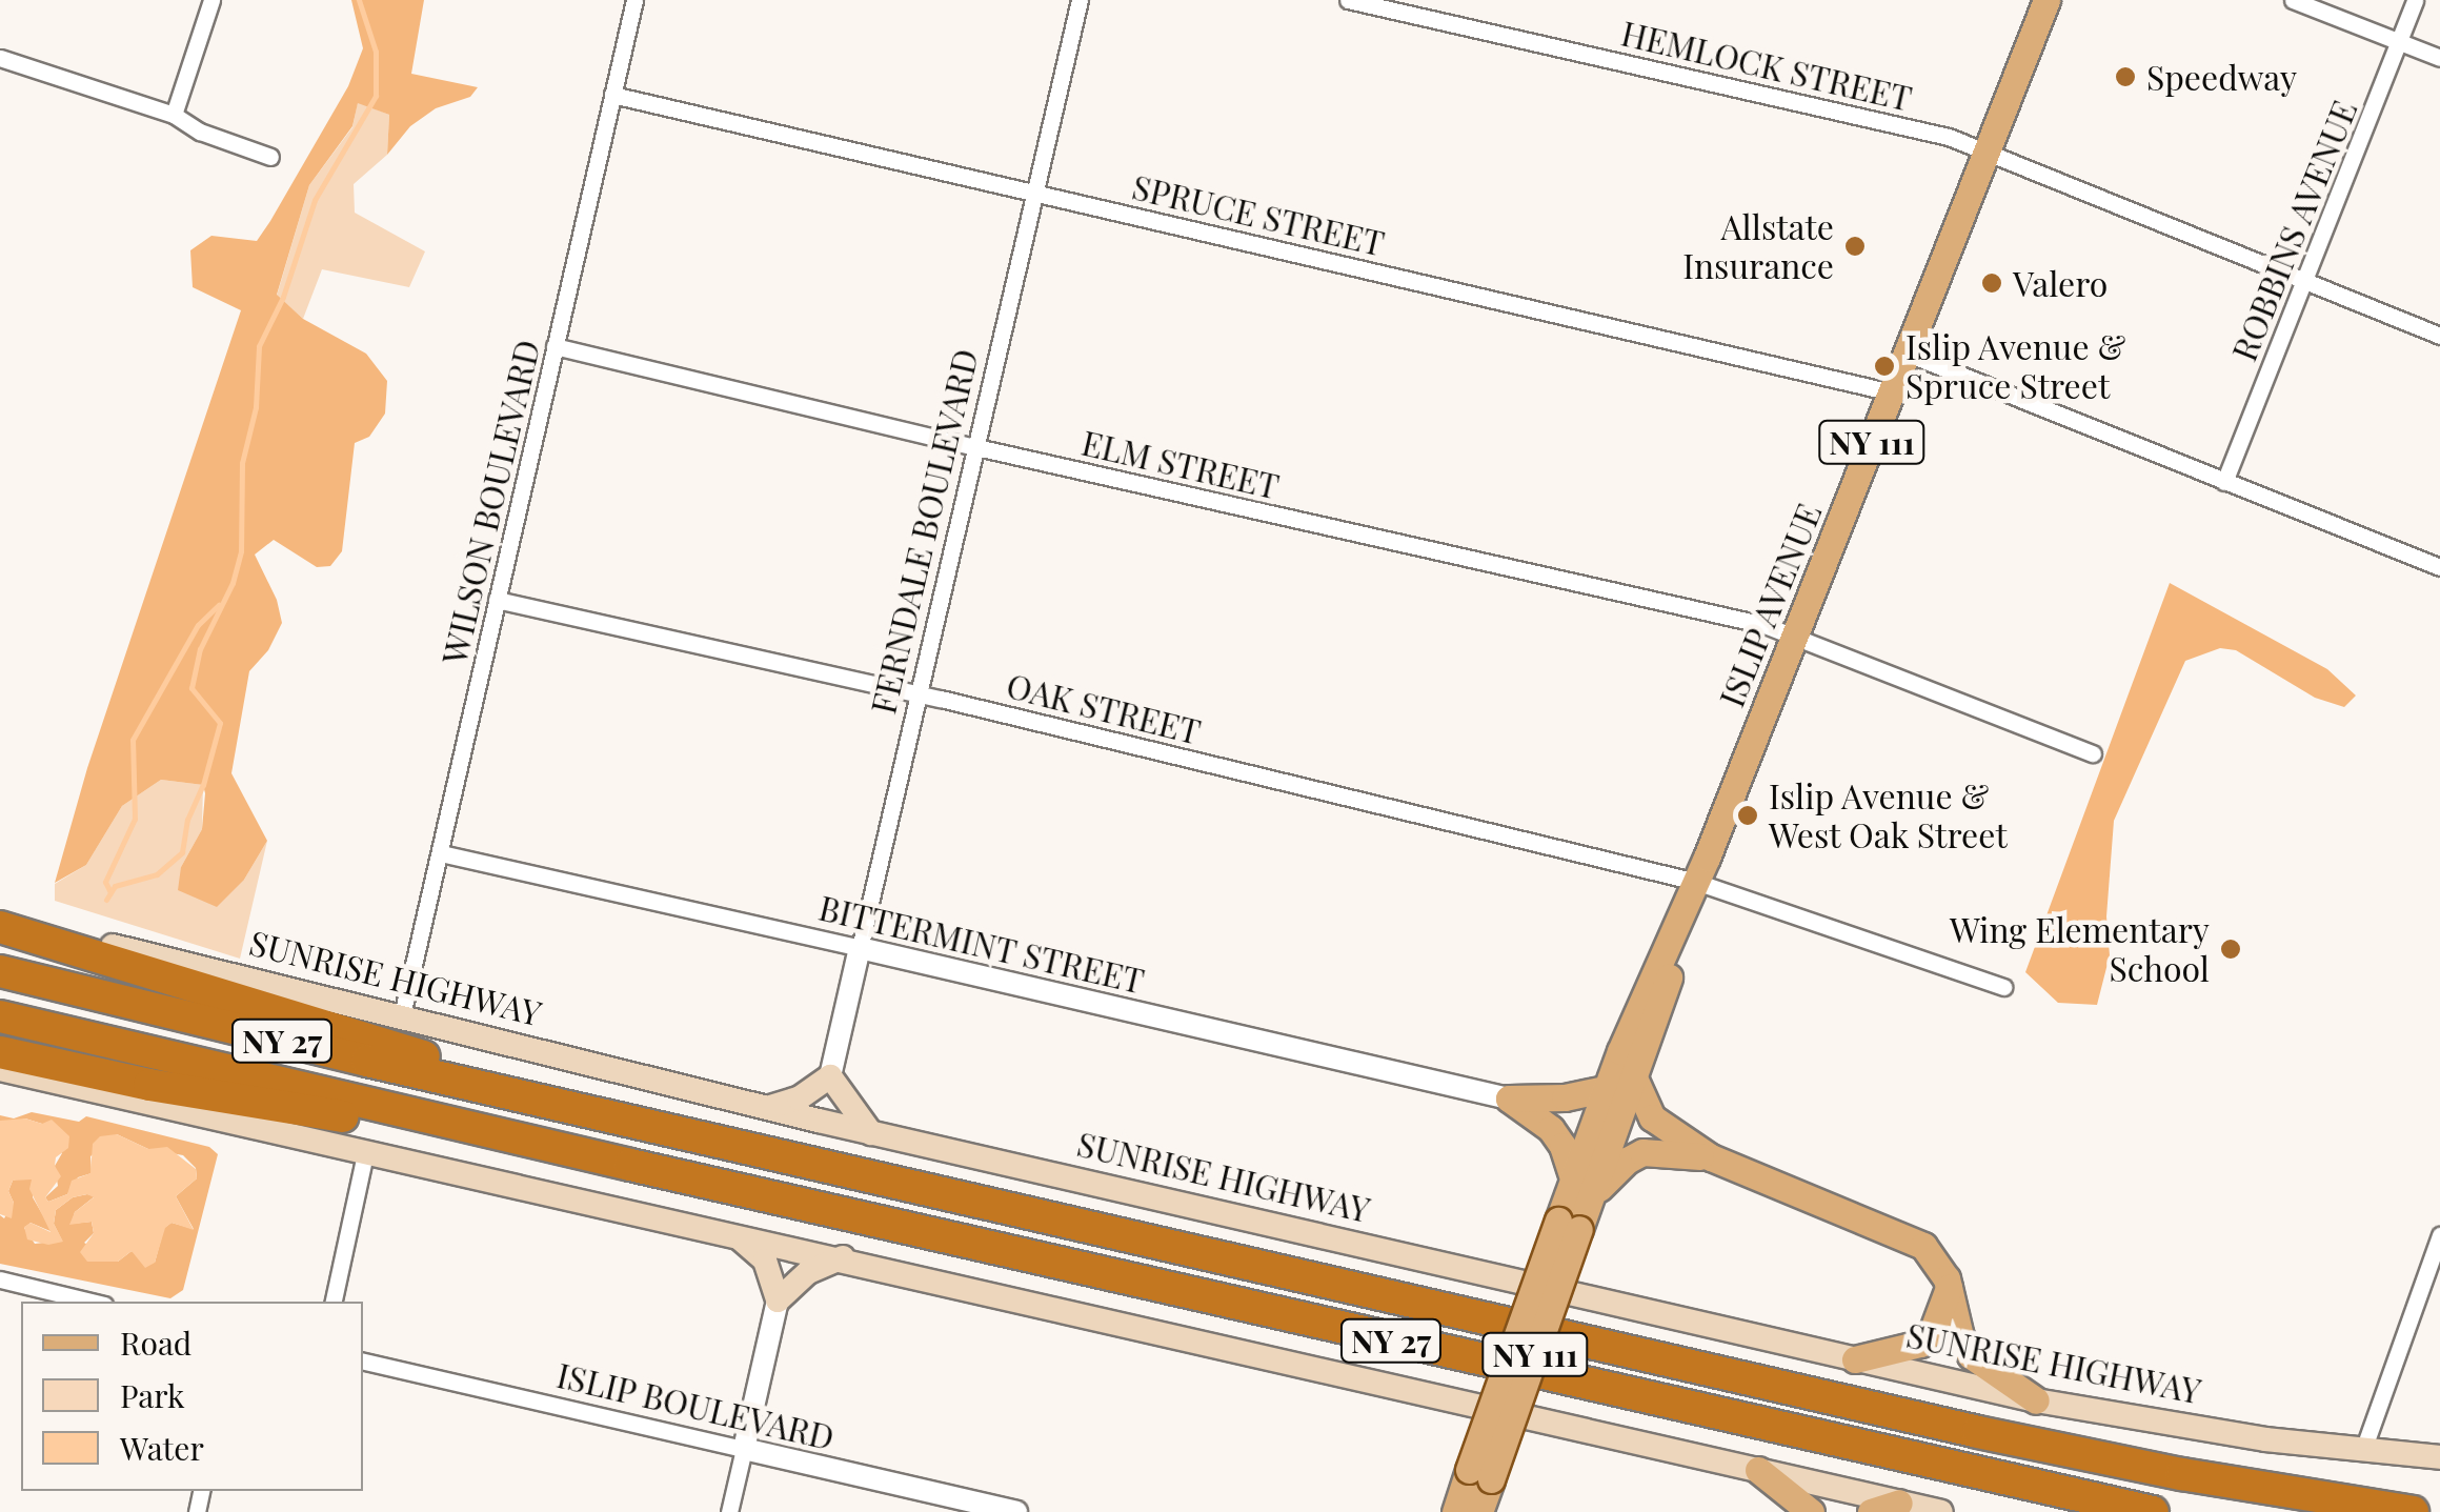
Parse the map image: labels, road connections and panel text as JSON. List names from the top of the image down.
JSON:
{
  "streets": {
    "highway": ["NY 27"],
    "main road": ["NY 111", "ISLIP AVENUE", "SUNRISE HIGHWAY"],
    "street": [
      "HEMLOCK STREET",
      "SPRUCE STREET",
      "ROBBINS AVENUE",
      "ELM STREET",
      "WILSON BOULEVARD",
      "FERNDALE BOULEVARD",
      "OAK STREET",
      "BITTERMINT STREET",
      "ISLIP BOULEVARD"
    ]
  },
  "crossings": [
    ["HEMLOCK STREET", "ROBBINS AVENUE"],
    ["HEMLOCK STREET", "ISLIP AVENUE"],
    ["SPRUCE STREET", "WILSON BOULEVARD"],
    ["SPRUCE STREET", "FERNDALE BOULEVARD"],
    ["SPRUCE STREET", "ISLIP AVENUE"],
    ["ELM STREET", "WILSON BOULEVARD"],
    ["ELM STREET", "FERNDALE BOULEVARD"],
    ["ELM STREET", "ISLIP AVENUE"],
    ["WILSON BOULEVARD", "OAK STREET"],
    ["WILSON BOULEVARD", "BITTERMINT STREET"],
    ["WILSON BOULEVARD", "SUNRISE HIGHWAY"],
    ["FERNDALE BOULEVARD", "OAK STREET"],
    ["FERNDALE BOULEVARD", "BITTERMINT STREET"],
    ["ISLIP AVENUE", "OAK STREET"]
  ],
  "places": [
    "Speedway",
    "Allstate Insurance",
    "Valero",
    "Islip Avenue & Spruce Street",
    "Islip Avenue & West Oak Street",
    "Wing Elementary School"
  ],
  "legend": ["Road", "Park", "Water"]
}
